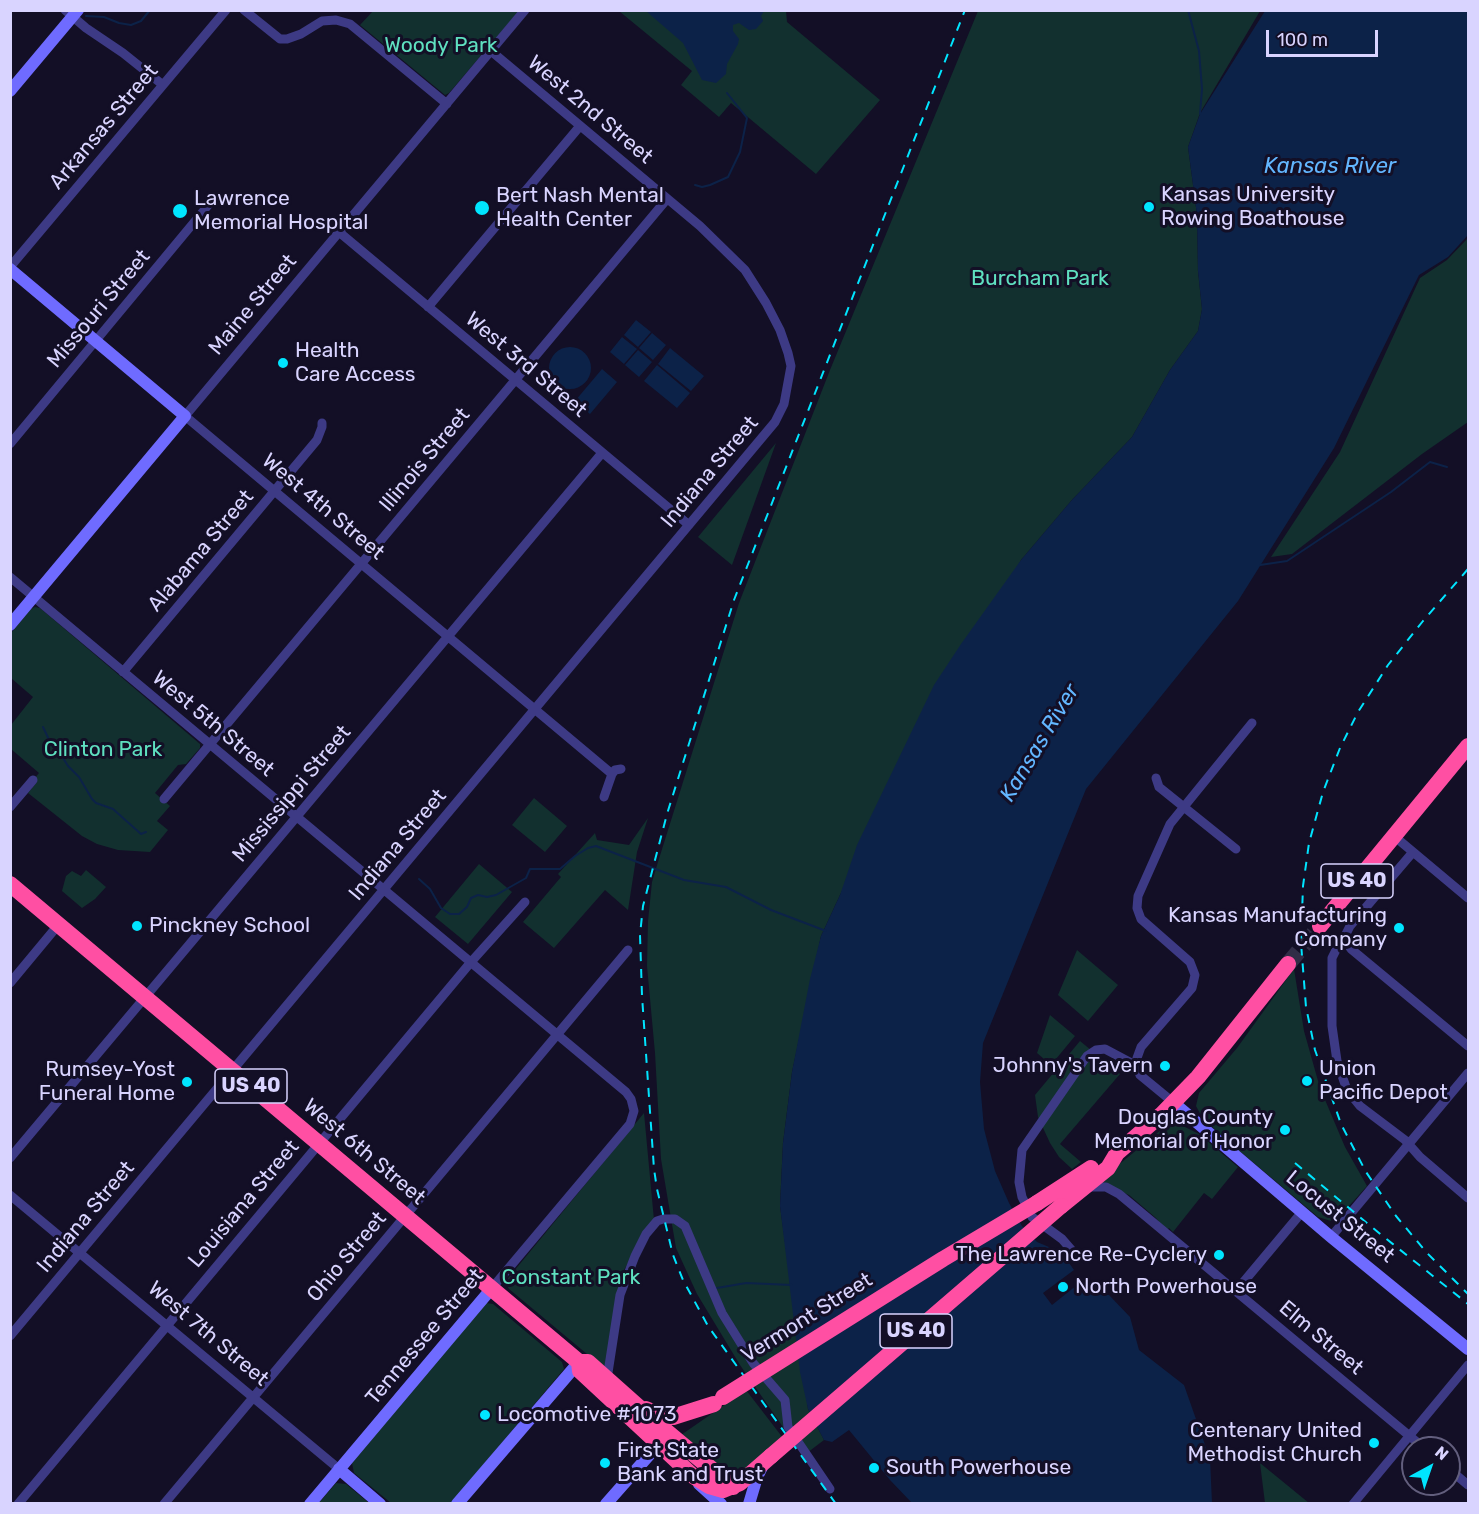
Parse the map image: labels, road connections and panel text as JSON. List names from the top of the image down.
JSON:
{
  "streets": {
    "highway": ["US 40", "West 6th Street", "Vermont Street"],
    "street": [
      "West 2nd Street",
      "Arkansas Street",
      "Maine Street",
      "Missouri Street",
      "West 3rd Street",
      "Illinois Street",
      "Indiana Street",
      "West 4th Street",
      "Alabama Street",
      "West 5th Street",
      "Mississippi Street",
      "Louisiana Street",
      "Locust Street",
      "Ohio Street",
      "West 7th Street",
      "Tennessee Street",
      "Elm Street"
    ]
  },
  "crossings": [
    ["West 2nd Street", "Maine Street"],
    ["West 2nd Street", "Illinois Street"],
    ["West 2nd Street", "Indiana Street"],
    ["Arkansas Street", "West 4th Street"],
    ["Maine Street", "West 3rd Street"],
    ["Maine Street", "West 4th Street"],
    ["Maine Street", "West 5th Street"],
    ["Missouri Street", "West 4th Street"],
    ["West 3rd Street", "Illinois Street"],
    ["West 3rd Street", "Indiana Street"],
    ["West 3rd Street", "Mississippi Street"],
    ["Illinois Street", "West 4th Street"],
    ["Illinois Street", "West 5th Street"],
    ["Indiana Street", "West 4th Street"],
    ["Indiana Street", "West 5th Street"],
    ["Indiana Street", "West 6th Street"],
    ["Indiana Street", "West 7th Street"],
    ["West 4th Street", "Alabama Street"],
    ["West 4th Street", "Mississippi Street"],
    ["Alabama Street", "West 5th Street"],
    ["West 5th Street", "Mississippi Street"],
    ["West 5th Street", "Louisiana Street"],
    ["West 5th Street", "Ohio Street"],
    ["West 5th Street", "Tennessee Street"],
    ["Mississippi Street", "West 6th Street"],
    ["US 40", "West 6th Street"],
    ["US 40", "Locust Street"],
    ["US 40", "Vermont Street"],
    ["US 40", "Elm Street"],
    ["West 6th Street", "Louisiana Street"],
    ["West 6th Street", "Ohio Street"],
    ["West 6th Street", "Vermont Street"],
    ["West 6th Street", "Tennessee Street"],
    ["Louisiana Street", "West 7th Street"],
    ["Ohio Street", "West 7th Street"],
    ["West 7th Street", "Tennessee Street"]
  ],
  "water": ["Kansas River"],
  "parks": [
    "Woody Park",
    "Burcham Park",
    "Clinton Park",
    "Constant Park"
  ],
  "places": [
    "Kansas University Rowing Boathouse",
    "Bert Nash Mental Health Center",
    "Lawrence Memorial Hospital",
    "Health Care Access",
    "Pinckney School",
    "Kansas Manufacturing Company",
    "Johnny's Tavern",
    "Union Pacific Depot",
    "Rumsey-Yost Funeral Home",
    "Douglas County Memorial of Honor",
    "The Lawrence Re-Cyclery",
    "North Powerhouse",
    "Locomotive #1073",
    "Centenary United Methodist Church",
    "First State Bank and Trust",
    "South Powerhouse"
  ],
  "scale_bar": "100 m",
  "north": "top right"
}
